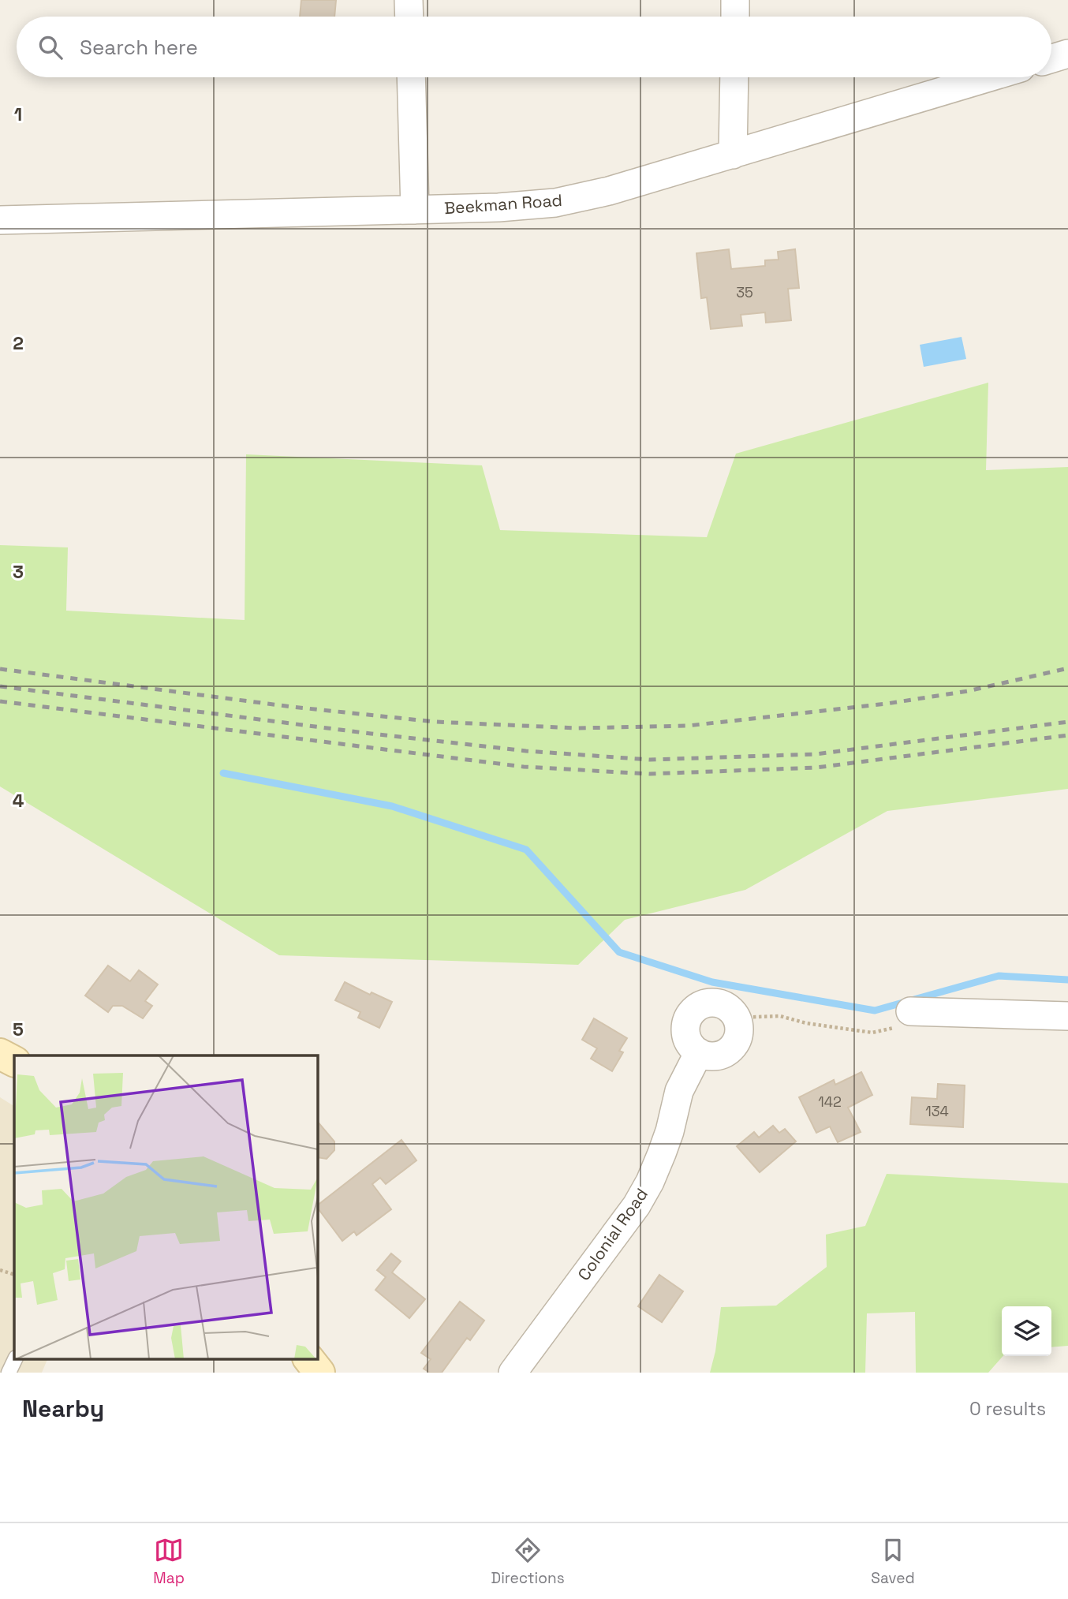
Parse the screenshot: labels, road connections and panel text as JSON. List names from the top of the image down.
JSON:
{
  "streets": {
    "street": ["Beekman Road", "Colonial Road"]
  },
  "house_numbers": ["35", "142", "134"],
  "page": {
    "search": "Search here",
    "heading": ["Nearby", "0 results"],
    "nav": ["Map", "Directions", "Saved"]
  },
  "grid": {
    "rows": [
      "1",
      "2",
      "3",
      "4",
      "5"
    ]
  }
}
